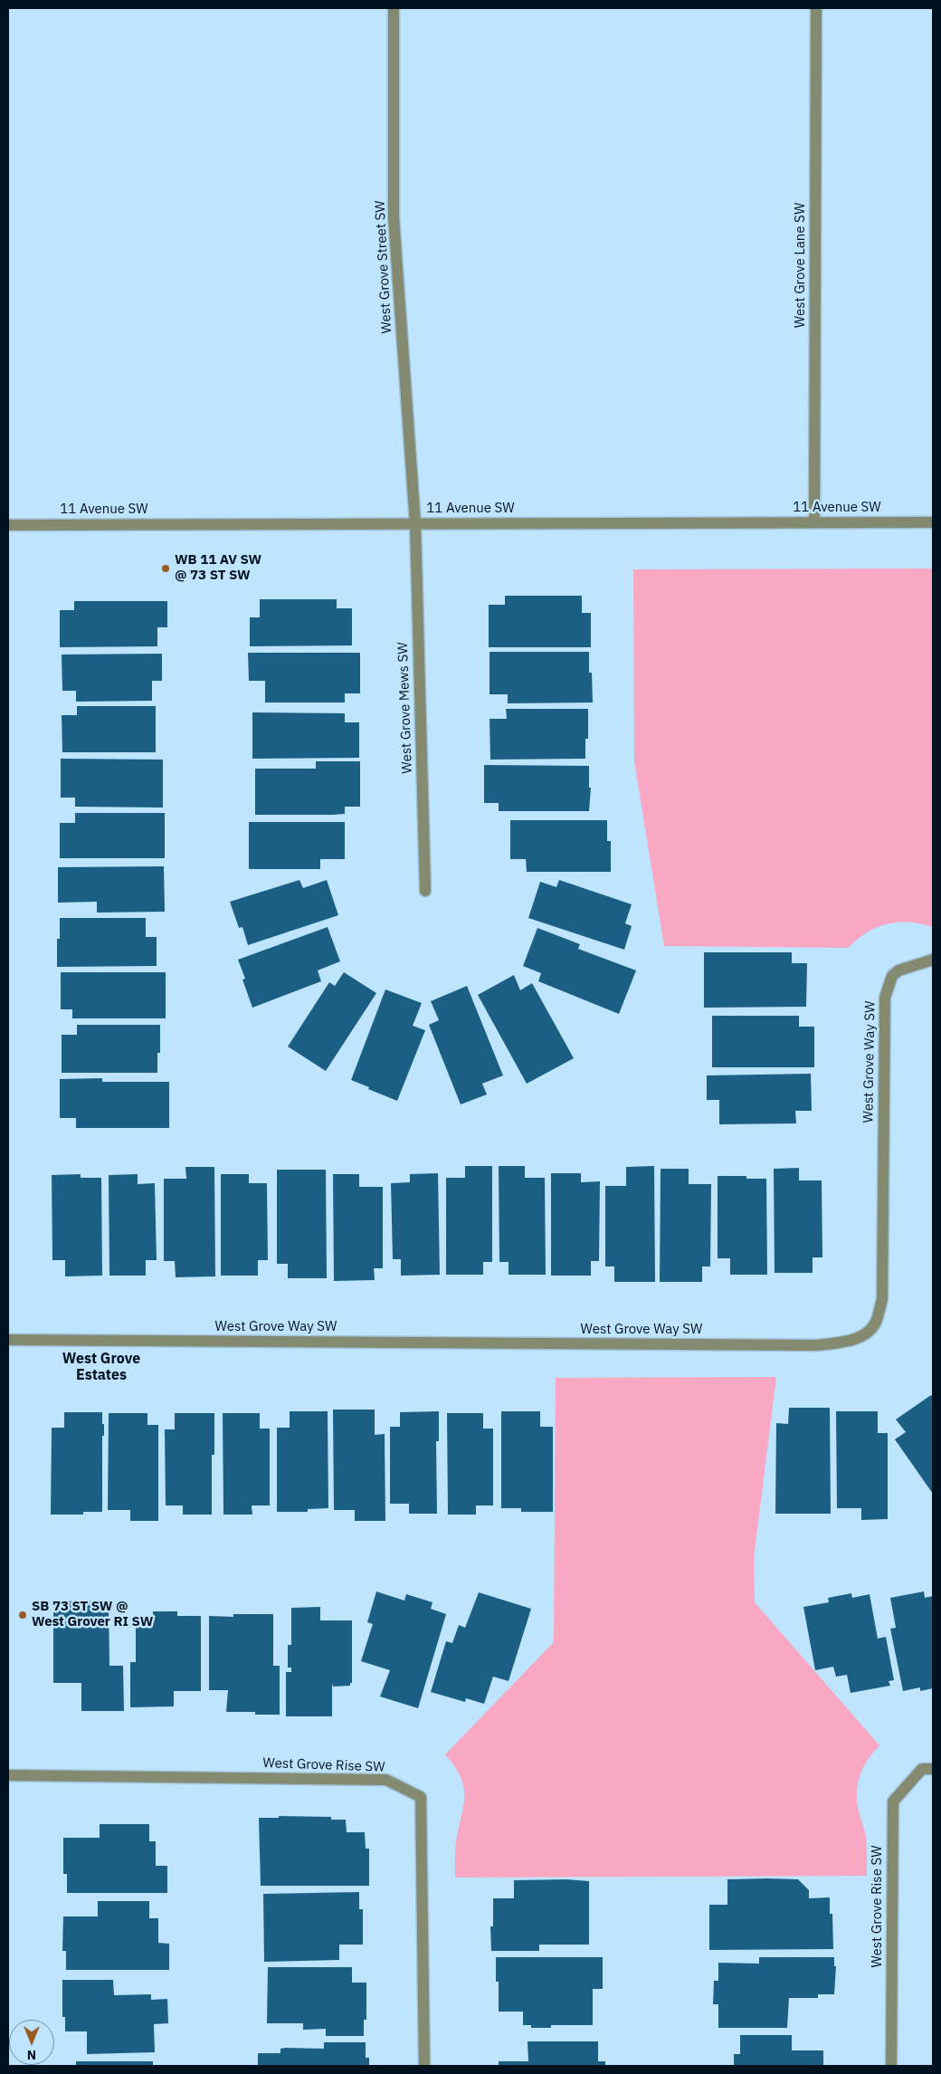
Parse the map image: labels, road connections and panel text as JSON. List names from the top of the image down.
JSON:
{
  "streets": {
    "street": [
      "West Grove Lane SW",
      "West Grove Street SW",
      "11 Avenue SW",
      "West Grove Mews SW",
      "West Grove Way SW",
      "West Grove Rise SW"
    ]
  },
  "crossings": [
    ["West Grove Lane SW", "11 Avenue SW"],
    ["West Grove Street SW", "11 Avenue SW"],
    ["West Grove Street SW", "West Grove Mews SW"],
    ["11 Avenue SW", "West Grove Mews SW"]
  ],
  "districts": ["West Grove Estates"],
  "places": ["WB 11 AV SW @ 73 ST SW", "SB 73 ST SW @ West Grover RI SW"],
  "north": "bottom"
}
